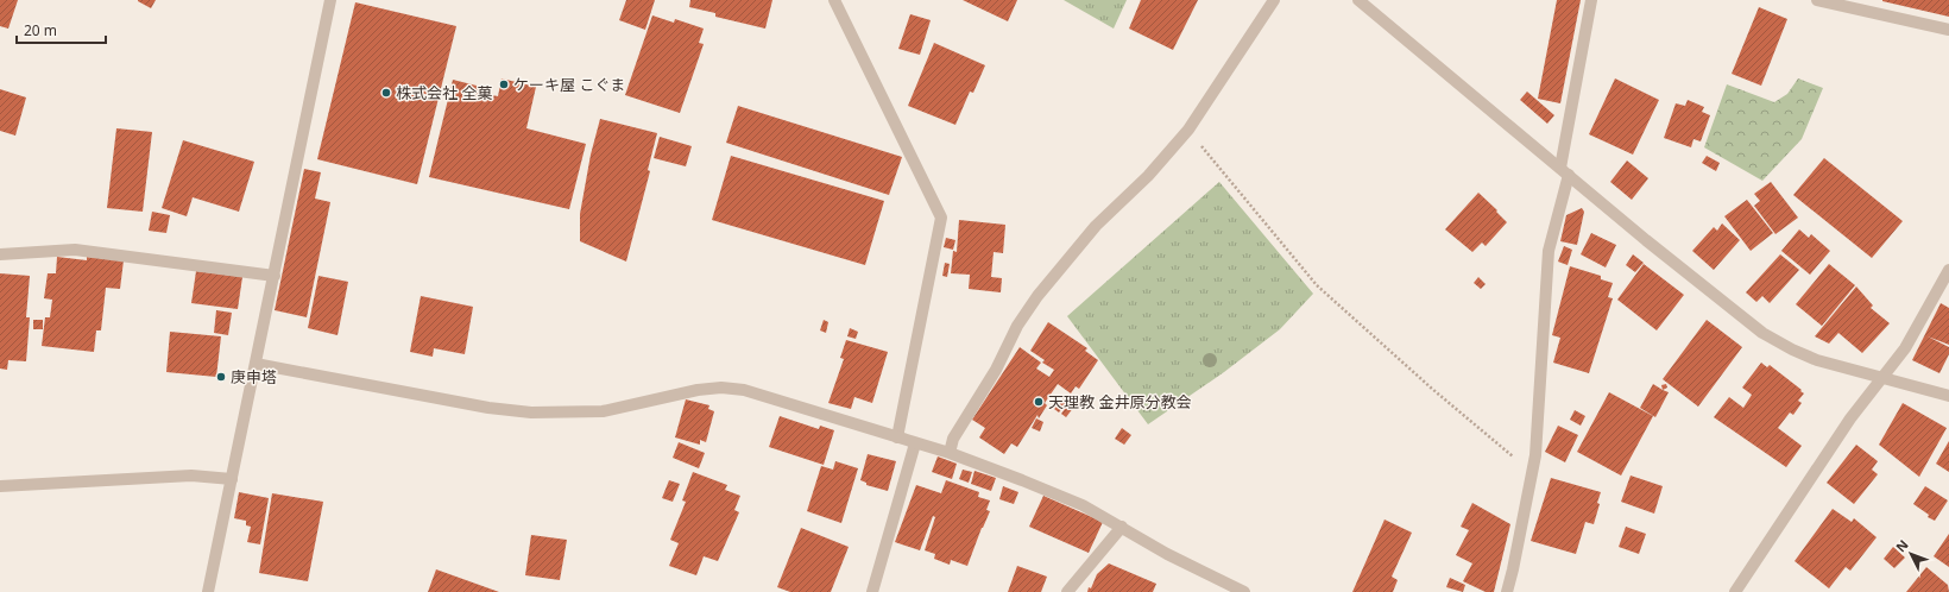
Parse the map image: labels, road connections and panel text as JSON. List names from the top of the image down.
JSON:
{
  "places": [
    "ケーキ屋 こぐま",
    "株式会社 全菓",
    "庚申塔",
    "天理教 金井原分教会"
  ],
  "scale_bar": "20 m",
  "north": "top left"
}
